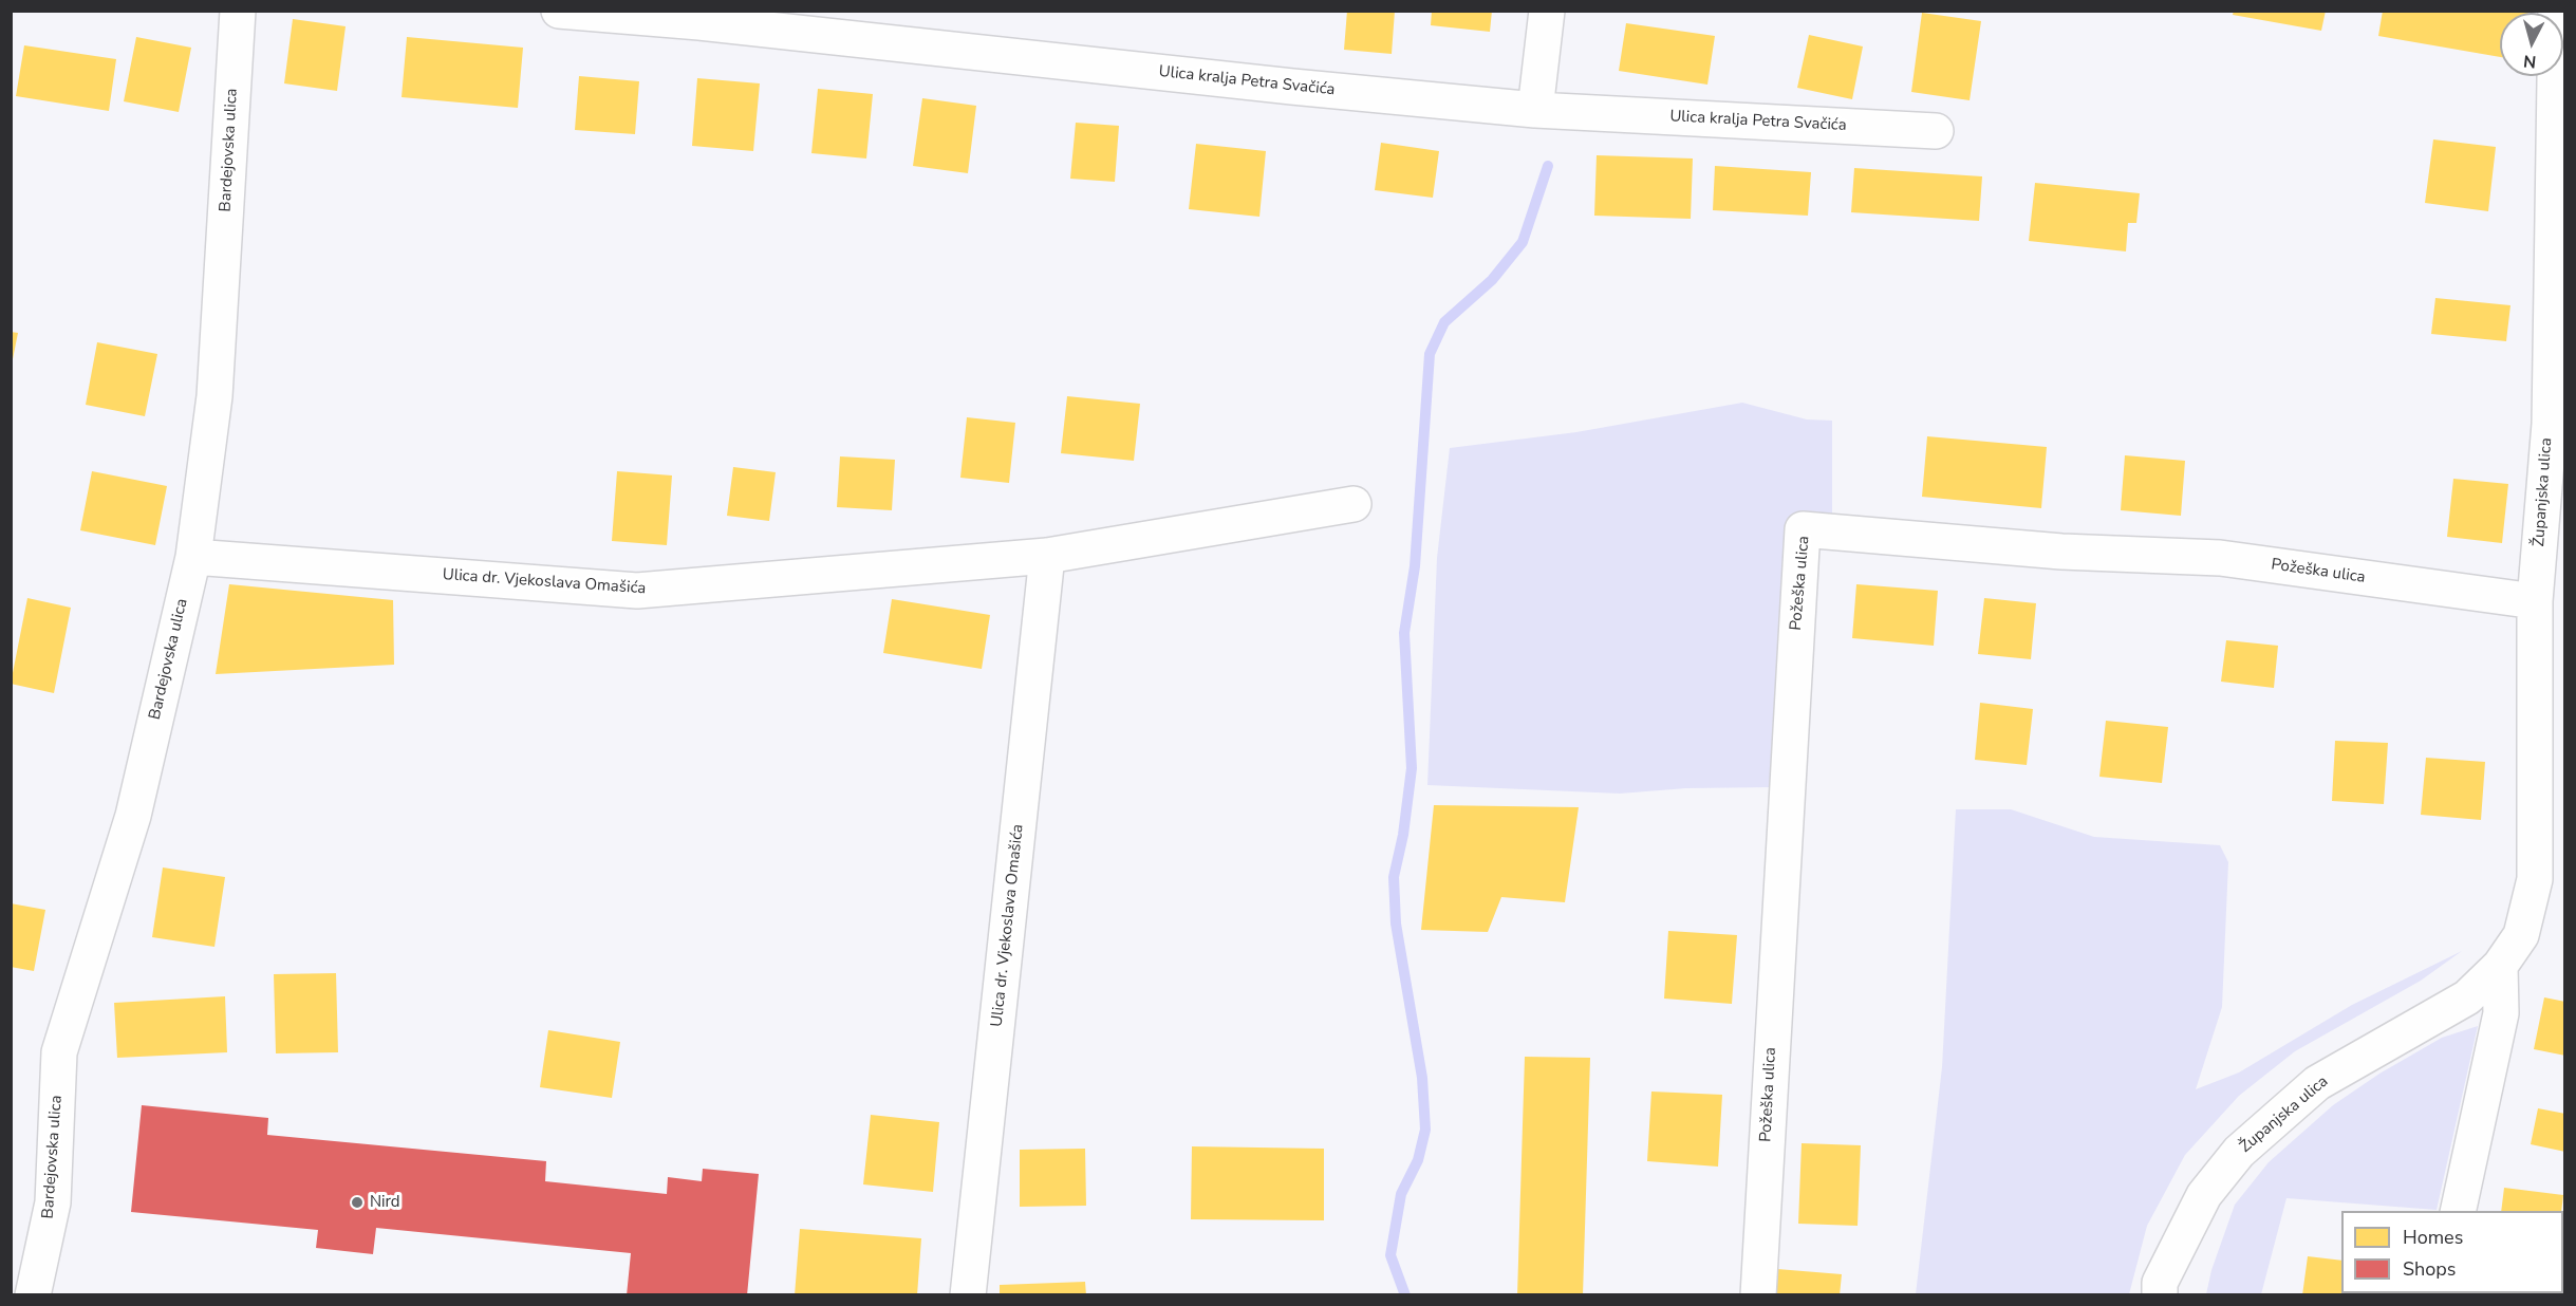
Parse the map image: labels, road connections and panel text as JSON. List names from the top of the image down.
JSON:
{
  "streets": {
    "street": [
      "Ulica kralja Petra Svačića",
      "Bardejovska ulica",
      "Županjska ulica",
      "Požeška ulica",
      "Ulica dr. Vjekoslava Omašića"
    ]
  },
  "crossings": [
    ["Bardejovska ulica", "Ulica dr. Vjekoslava Omašića"],
    ["Županjska ulica", "Požeška ulica"]
  ],
  "places": ["Nird"],
  "legend": ["Homes", "Shops"],
  "north": "bottom"
}
